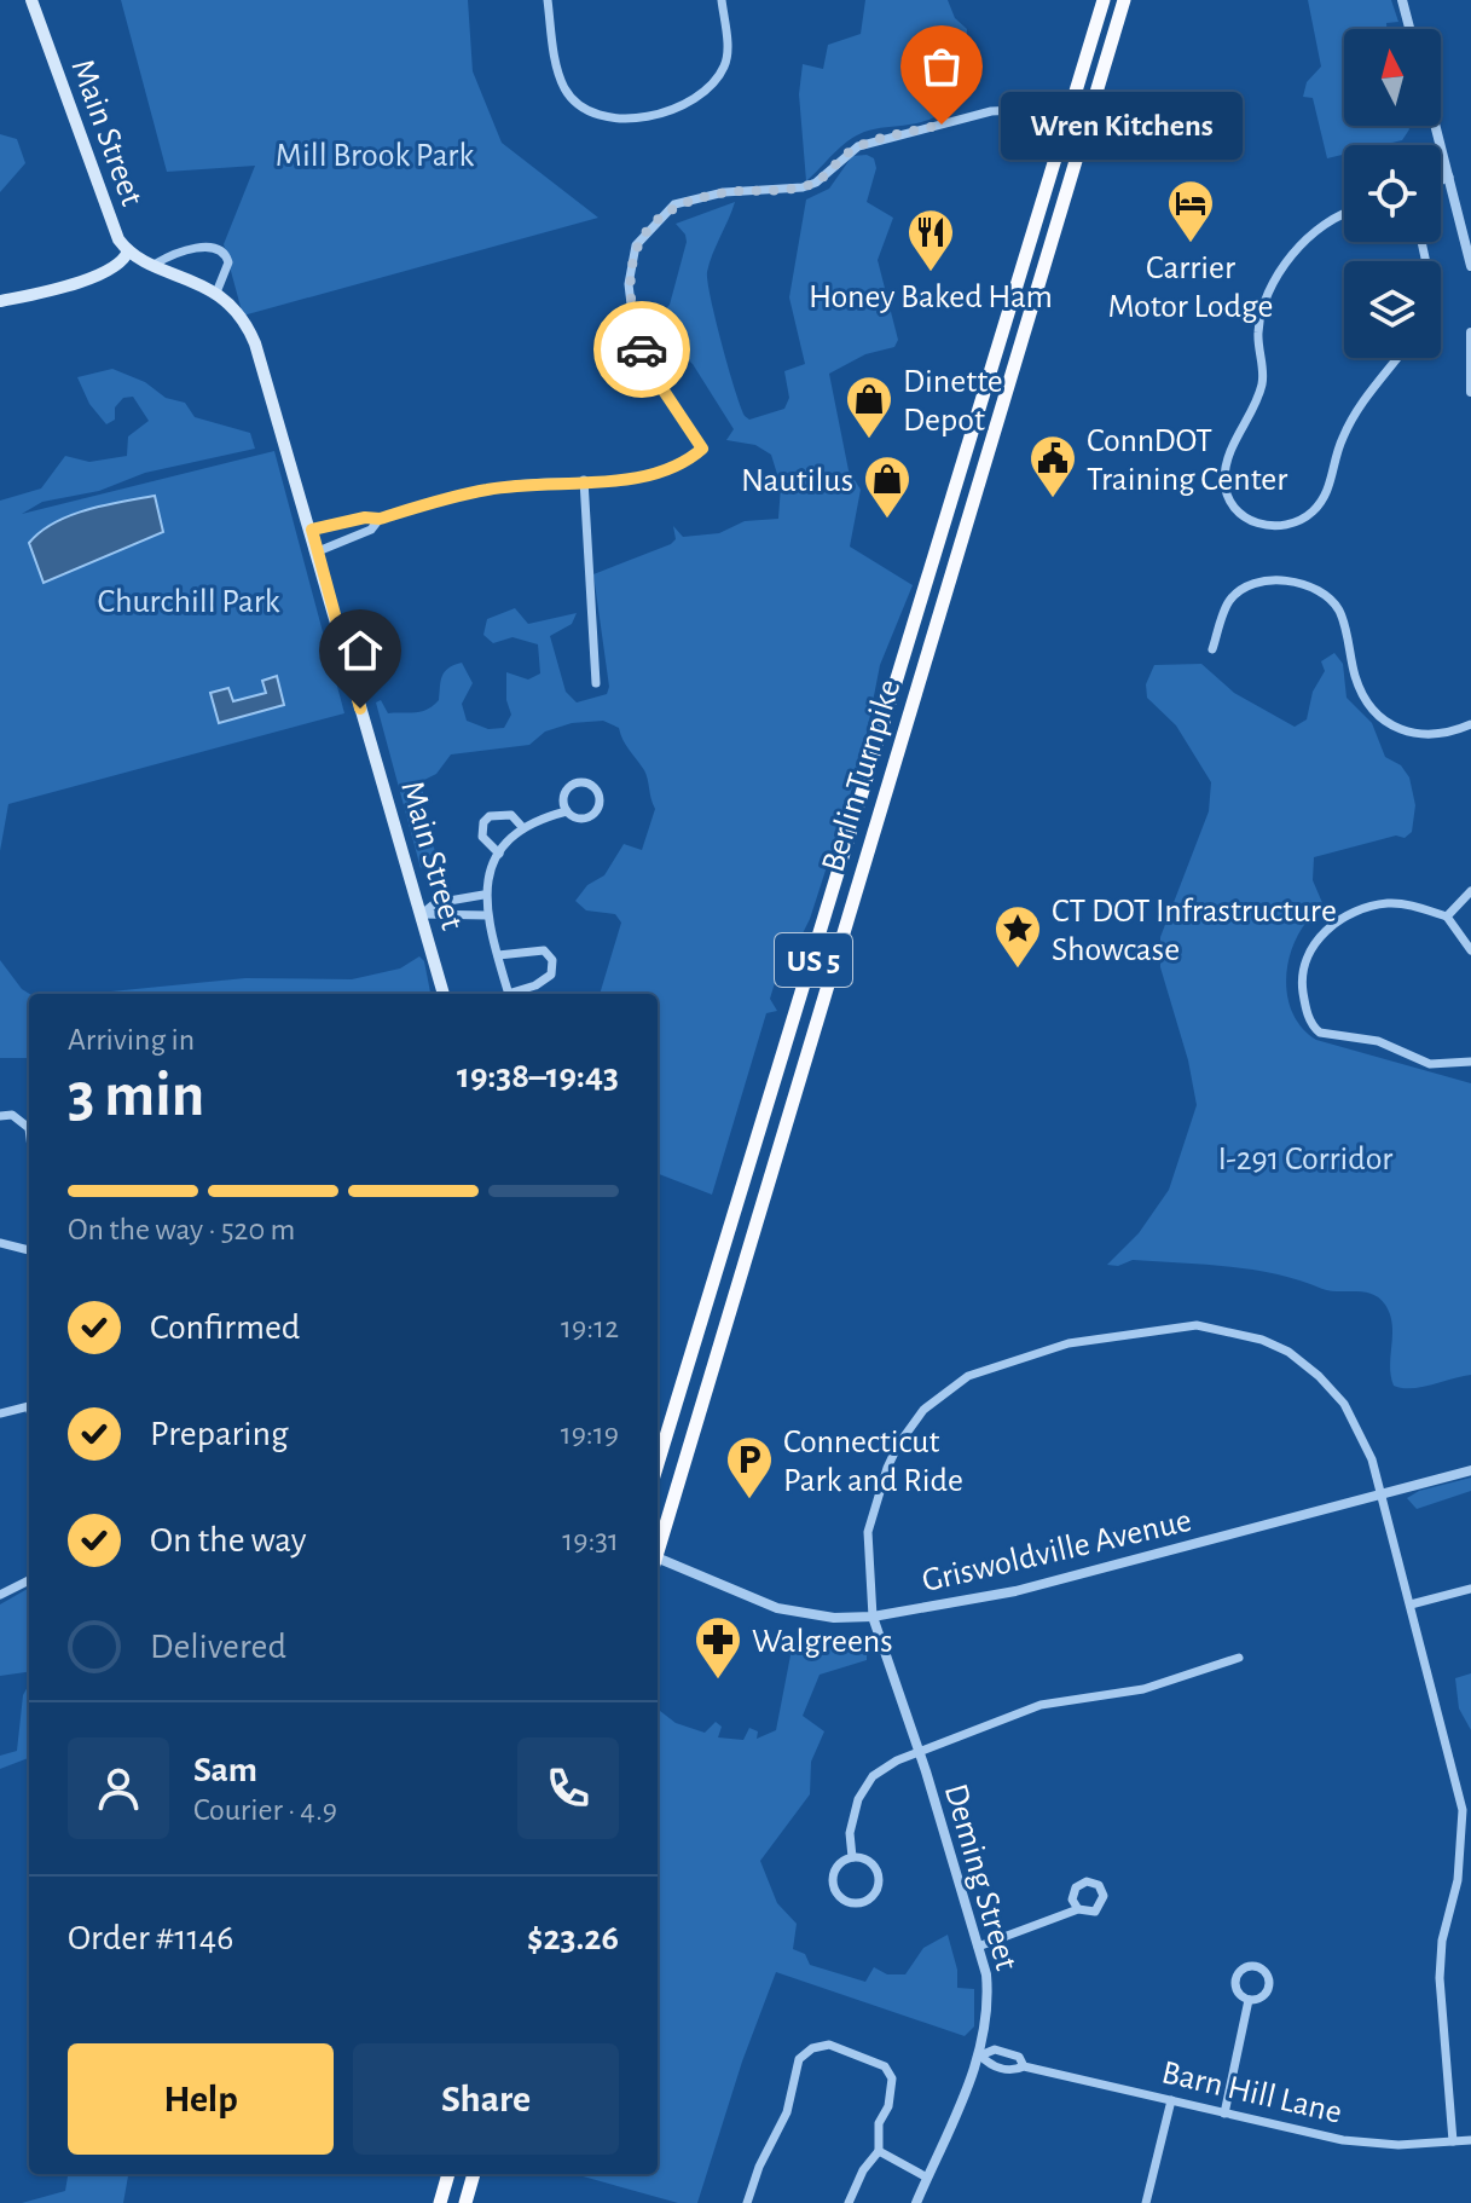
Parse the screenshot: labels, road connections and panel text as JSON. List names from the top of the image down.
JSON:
{
  "streets": {
    "highway": ["Berlin Turnpike", "US 5"],
    "main road": ["Main Street"],
    "street": ["Griswoldville Avenue", "Deming Street", "Barn Hill Lane"]
  },
  "crossings": [
    ["Griswoldville Avenue", "Deming Street"],
    ["Deming Street", "Barn Hill Lane"]
  ],
  "parks": ["Mill Brook Park", "Churchill Park", "I-291 Corridor"],
  "places": {
    "other": ["Wren Kitchens"],
    "hotel": ["Carrier Motor Lodge"],
    "restaurant": ["Honey Baked Ham"],
    "shop": ["Dinette Depot", "Nautilus"],
    "public building": ["ConnDOT Training Center"],
    "place": ["CT DOT Infrastructure Showcase"],
    "parking": ["Connecticut Park and Ride"],
    "pharmacy": ["Walgreens"]
  },
  "north": "top",
  "page": {
    "bubble": "Wren Kitchens",
    "heading": ["3 min", "Arriving in", "19:38–19:43"],
    "panel": [
      "Sam",
      "Courier · 4.9",
      "Order #1146",
      "$23.26"
    ],
    "bar": "On the way · 520 m",
    "list": [
      ["Confirmed", "19:12"],
      ["Preparing", "19:19"],
      ["On the way", "19:31"],
      "Delivered"
    ],
    "buttons": ["Help", "Share"]
  }
}
